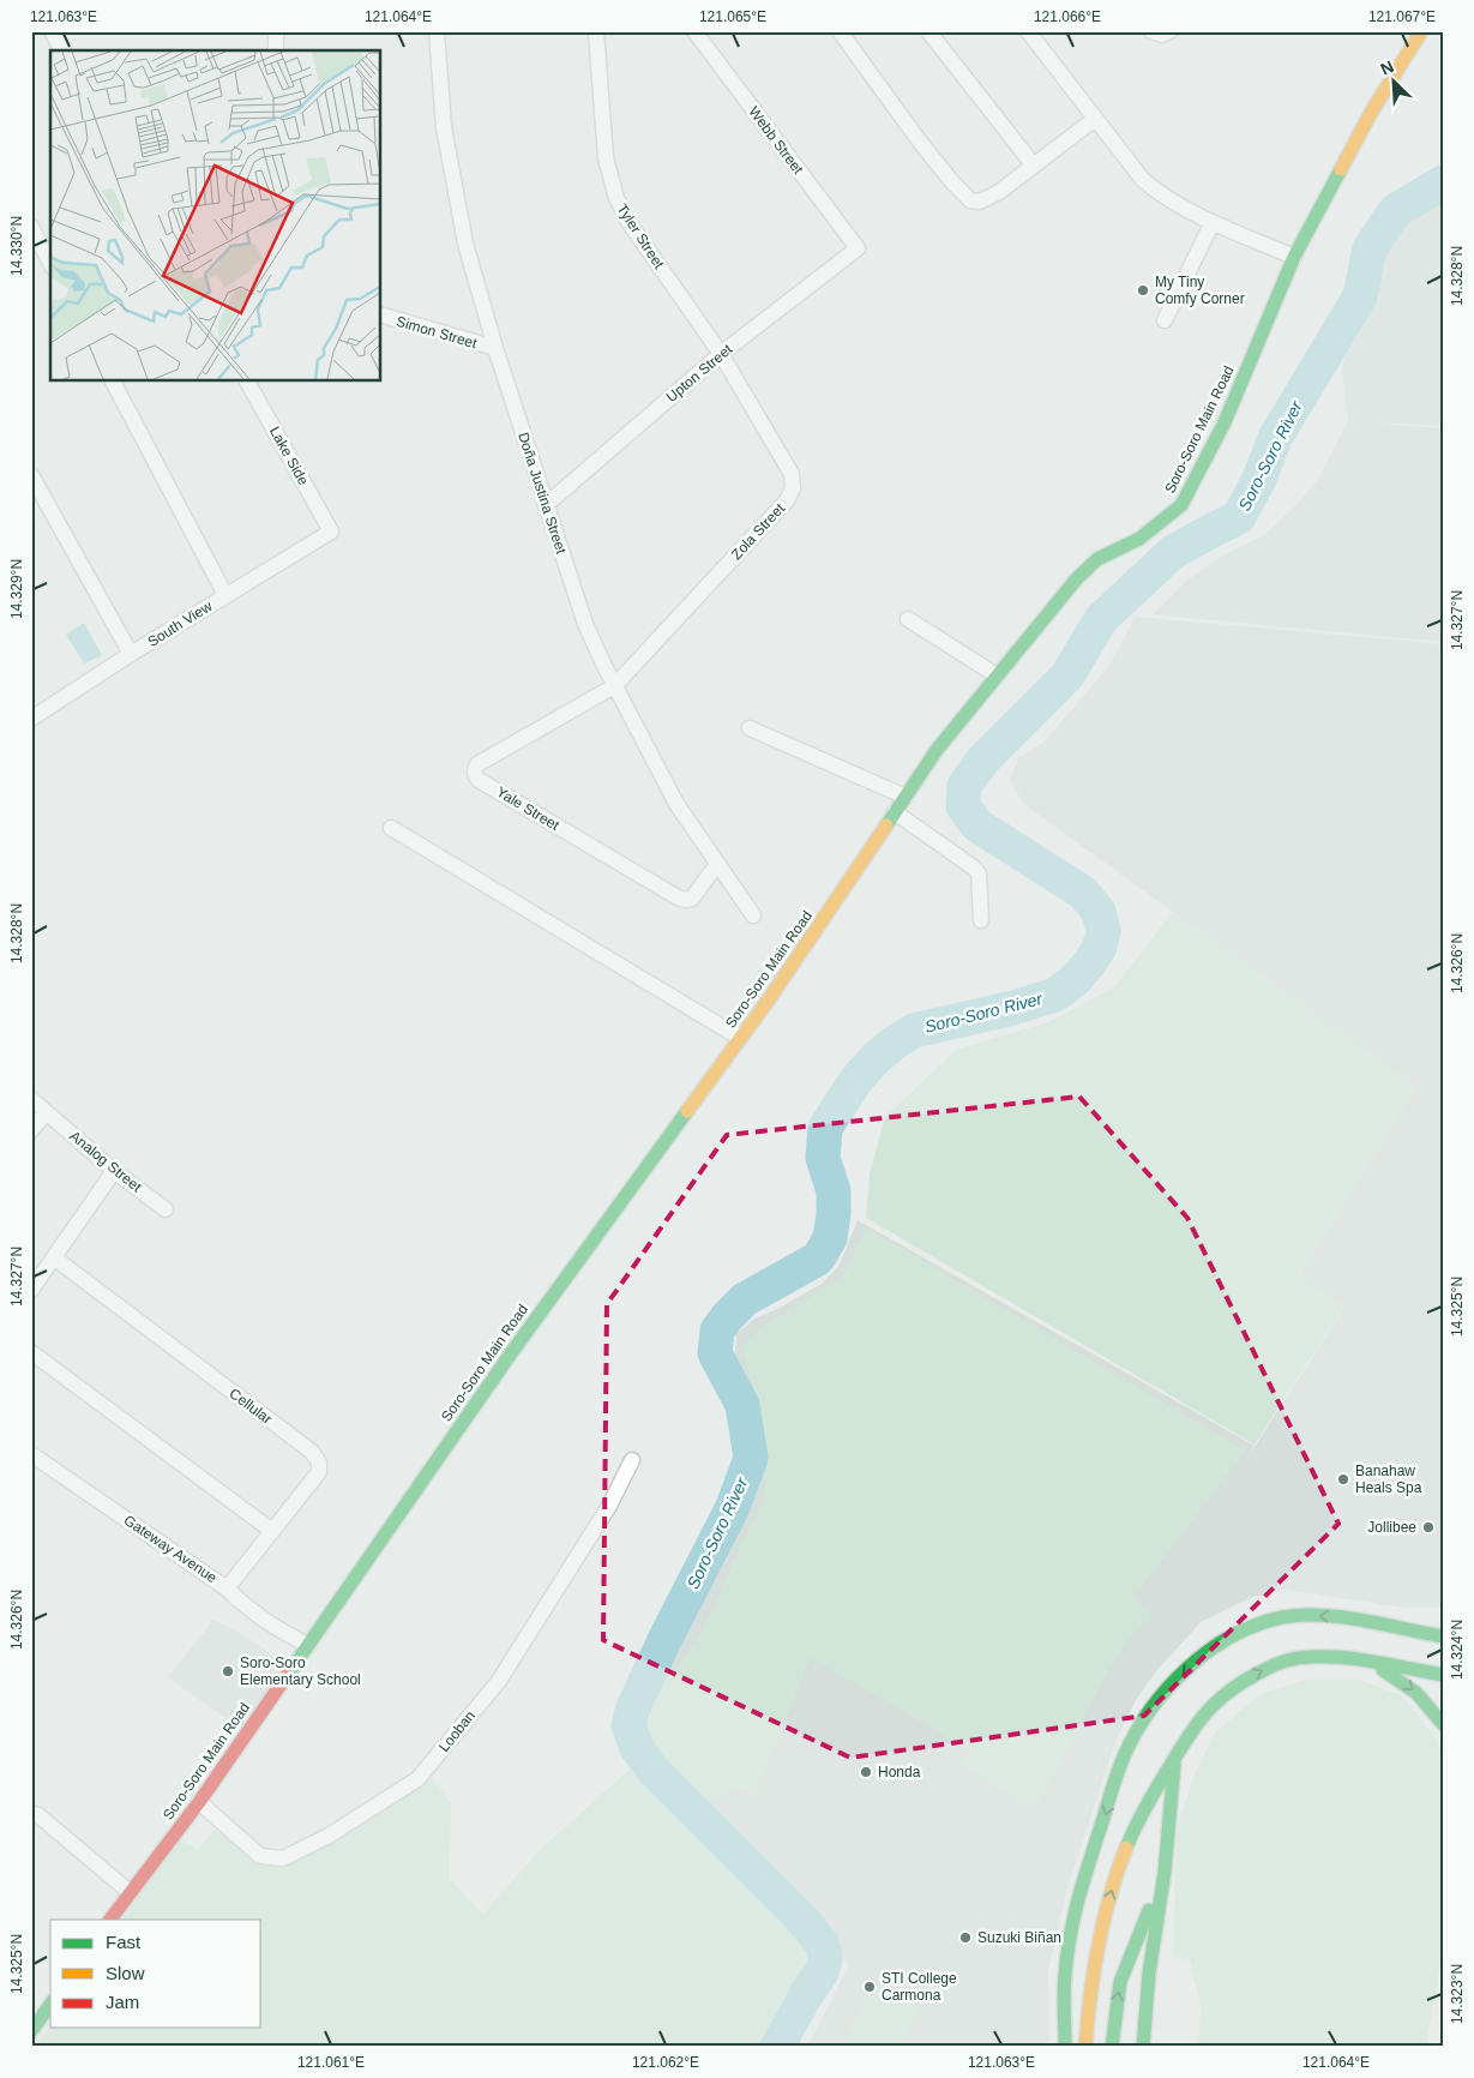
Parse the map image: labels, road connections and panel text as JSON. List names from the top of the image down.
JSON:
{
  "streets": {
    "main road": ["Soro-Soro Main Road"],
    "street": [
      "Webb Street",
      "Tyler Street",
      "Simon Street",
      "Upton Street",
      "Lake Side",
      "Doña Justina Street",
      "Zola Street",
      "South View",
      "Yale Street",
      "Analog Street",
      "Cellular",
      "Gateway Avenue",
      "Looban"
    ]
  },
  "crossings": [
    ["Webb Street", "Upton Street"],
    ["Tyler Street", "Upton Street"],
    ["Tyler Street", "Zola Street"],
    ["Simon Street", "Doña Justina Street"],
    ["Upton Street", "Doña Justina Street"],
    ["Upton Street", "Zola Street"],
    ["Soro-Soro Main Road", "Gateway Avenue"],
    ["Soro-Soro Main Road", "Looban"],
    ["Lake Side", "South View"],
    ["Doña Justina Street", "Zola Street"],
    ["Doña Justina Street", "Yale Street"],
    ["Zola Street", "Yale Street"],
    ["Cellular", "Gateway Avenue"]
  ],
  "water": ["Soro-Soro River"],
  "places": [
    "My Tiny Comfy Corner",
    "Banahaw Heals Spa",
    "Jollibee",
    "Soro-Soro Elementary School",
    "Honda",
    "Suzuki Biñan",
    "STI College Carmona"
  ],
  "legend": ["Fast", "Slow", "Jam"],
  "north": "top left",
  "coordinates": [
    "121.063°E",
    "121.064°E",
    "121.065°E",
    "121.066°E",
    "121.067°E",
    "14.330°N",
    "14.328°N",
    "14.329°N",
    "14.327°N",
    "14.326°N",
    "14.325°N",
    "14.324°N",
    "14.323°N",
    "121.061°E",
    "121.062°E"
  ]
}
